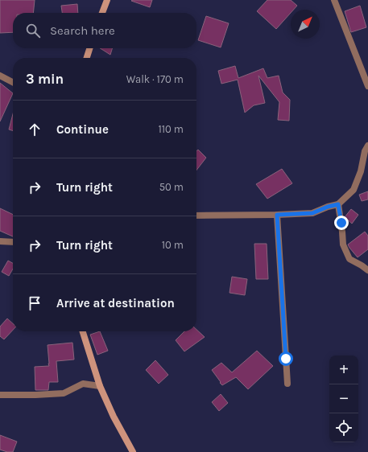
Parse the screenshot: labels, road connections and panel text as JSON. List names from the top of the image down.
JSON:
{
  "north": "top right",
  "page": {
    "search": "Search here",
    "heading": ["3 min", "Walk · 170 m"],
    "list": [
      ["Continue", "110 m"],
      ["Turn right", "50 m"],
      ["Turn right", "10 m"],
      "Arrive at destination"
    ],
    "map_buttons": ["+", "−"]
  }
}
